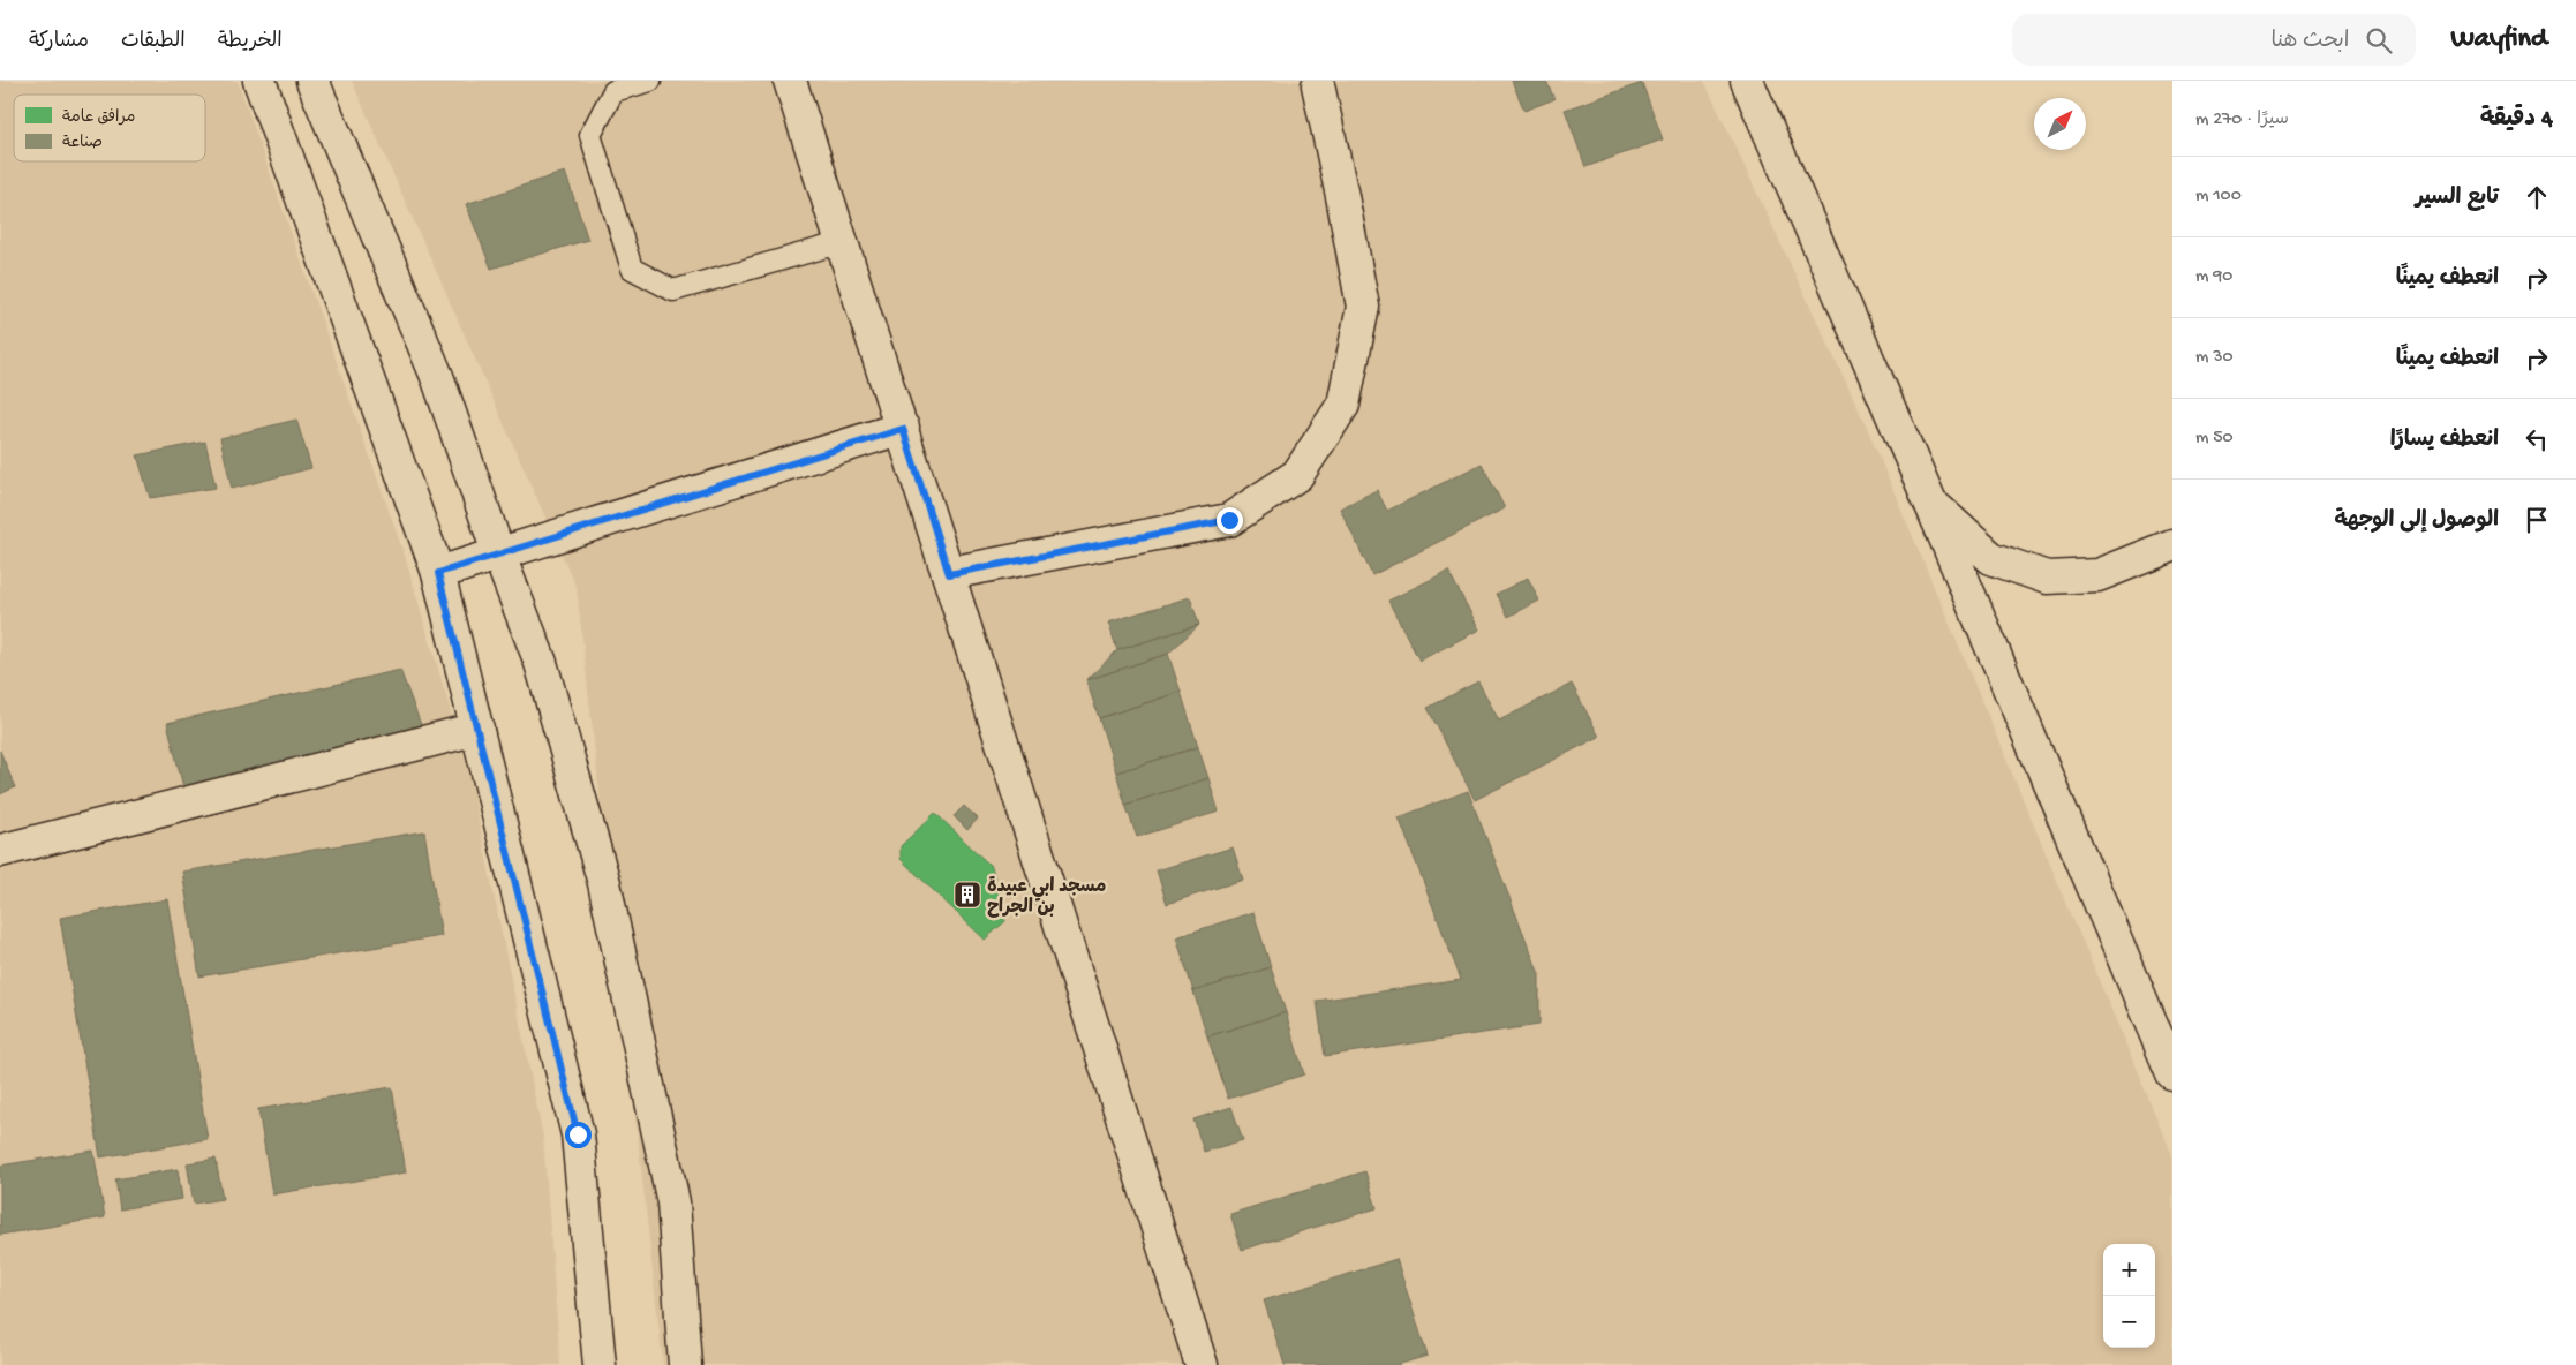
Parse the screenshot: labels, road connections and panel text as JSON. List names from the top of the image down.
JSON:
{
  "places": {
    "building": ["مسجد ابي عبيدة بن الجراح"]
  },
  "legend": ["مرافق عامة", "صناعة"],
  "north": "top right",
  "page": {
    "header": "Wayfind",
    "search": "ابحث هنا",
    "nav": ["الخريطة", "الطبقات", "مشاركة"],
    "heading": ["4 دقيقة", "سيرًا · 270 m"],
    "list": [
      ["تابع السير", "100 m"],
      ["انعطف يمينًا", "90 m"],
      ["انعطف يمينًا", "30 m"],
      ["انعطف يسارًا", "50 m"],
      "الوصول إلى الوجهة"
    ],
    "map_buttons": ["+", "−"]
  }
}
